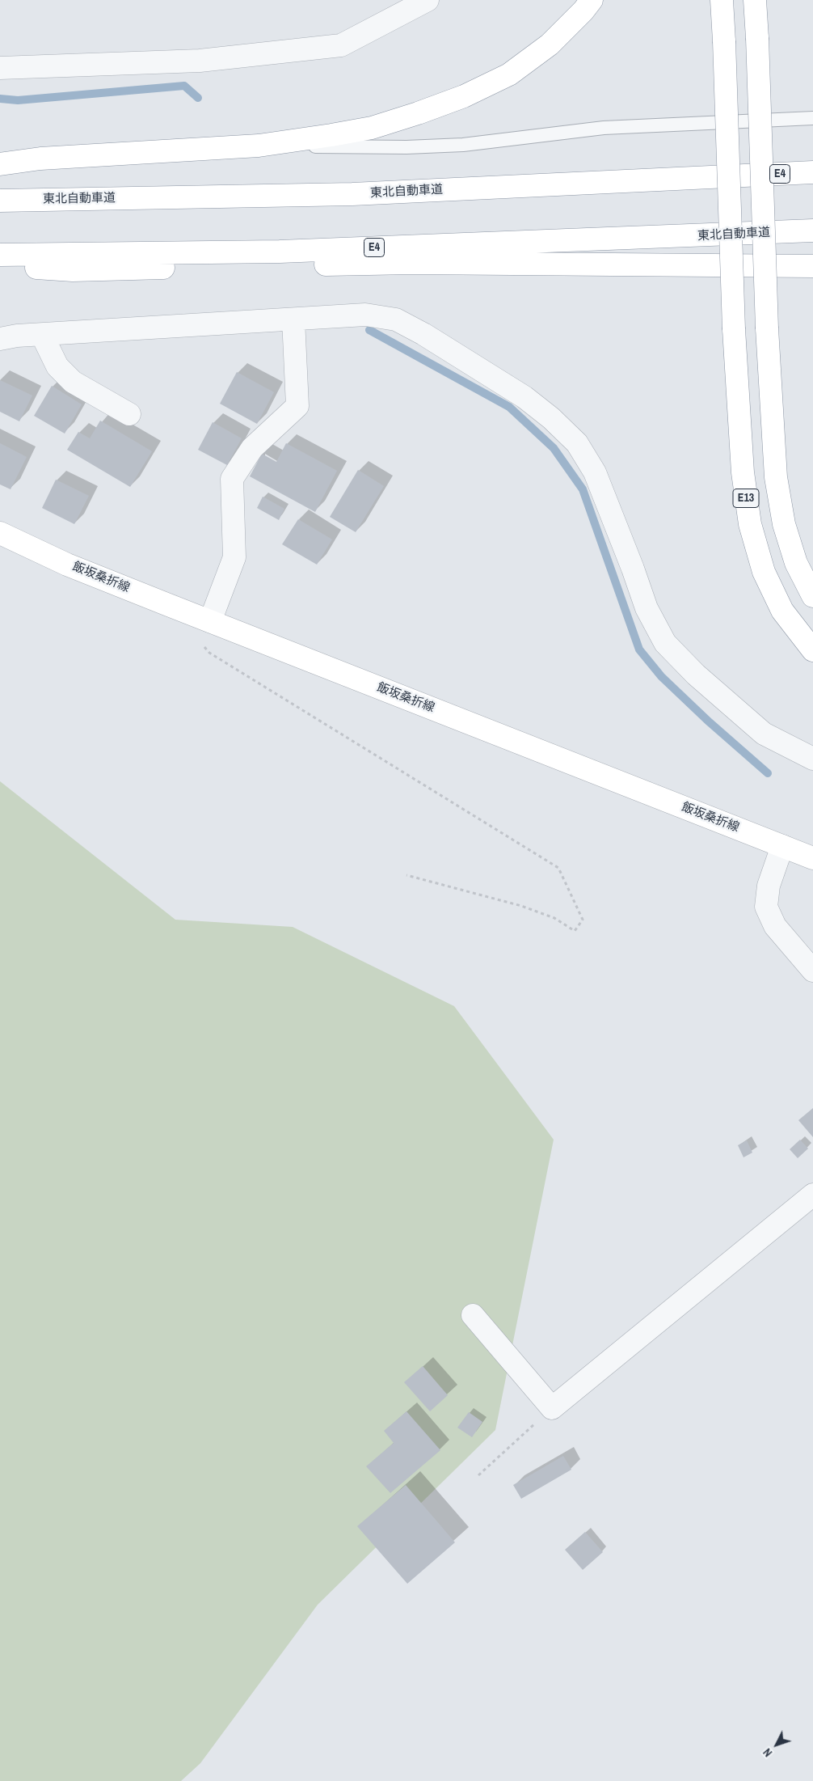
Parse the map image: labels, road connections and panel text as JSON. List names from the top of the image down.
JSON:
{
  "streets": {
    "main road": [
      "E4",
      "東北自動車道",
      "E13",
      "飯坂桑折線"
    ]
  },
  "north": "bottom left"
}
